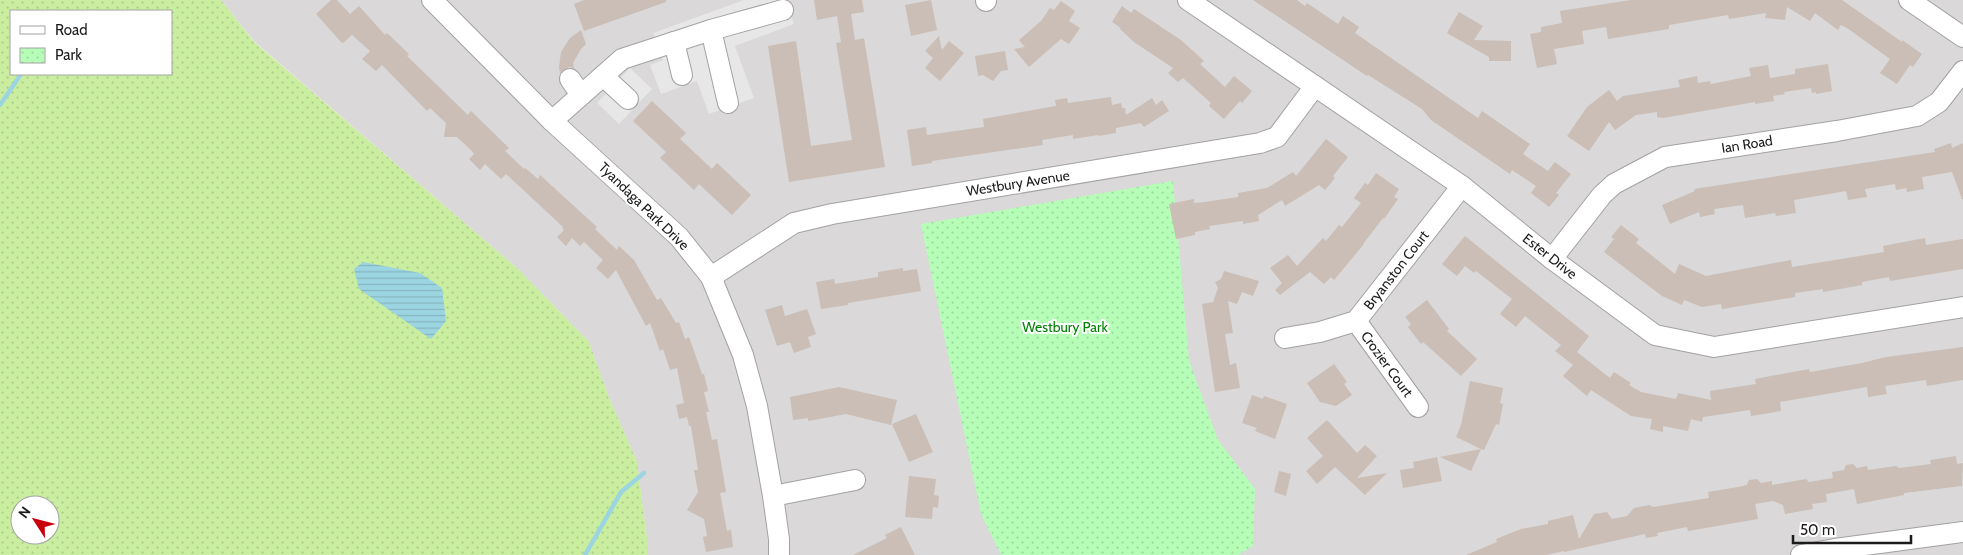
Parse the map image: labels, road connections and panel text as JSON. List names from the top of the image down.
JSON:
{
  "streets": {
    "street": [
      "Ian Road",
      "Westbury Avenue",
      "Tyandaga Park Drive",
      "Ester Drive",
      "Bryanston Court",
      "Crozier Court"
    ]
  },
  "crossings": [
    ["Ian Road", "Ester Drive"],
    ["Westbury Avenue", "Tyandaga Park Drive"],
    ["Westbury Avenue", "Ester Drive"],
    ["Ester Drive", "Bryanston Court"],
    ["Bryanston Court", "Crozier Court"]
  ],
  "parks": ["Westbury Park"],
  "legend": ["Road", "Park"],
  "scale_bar": "50 m",
  "north": "top left"
}
